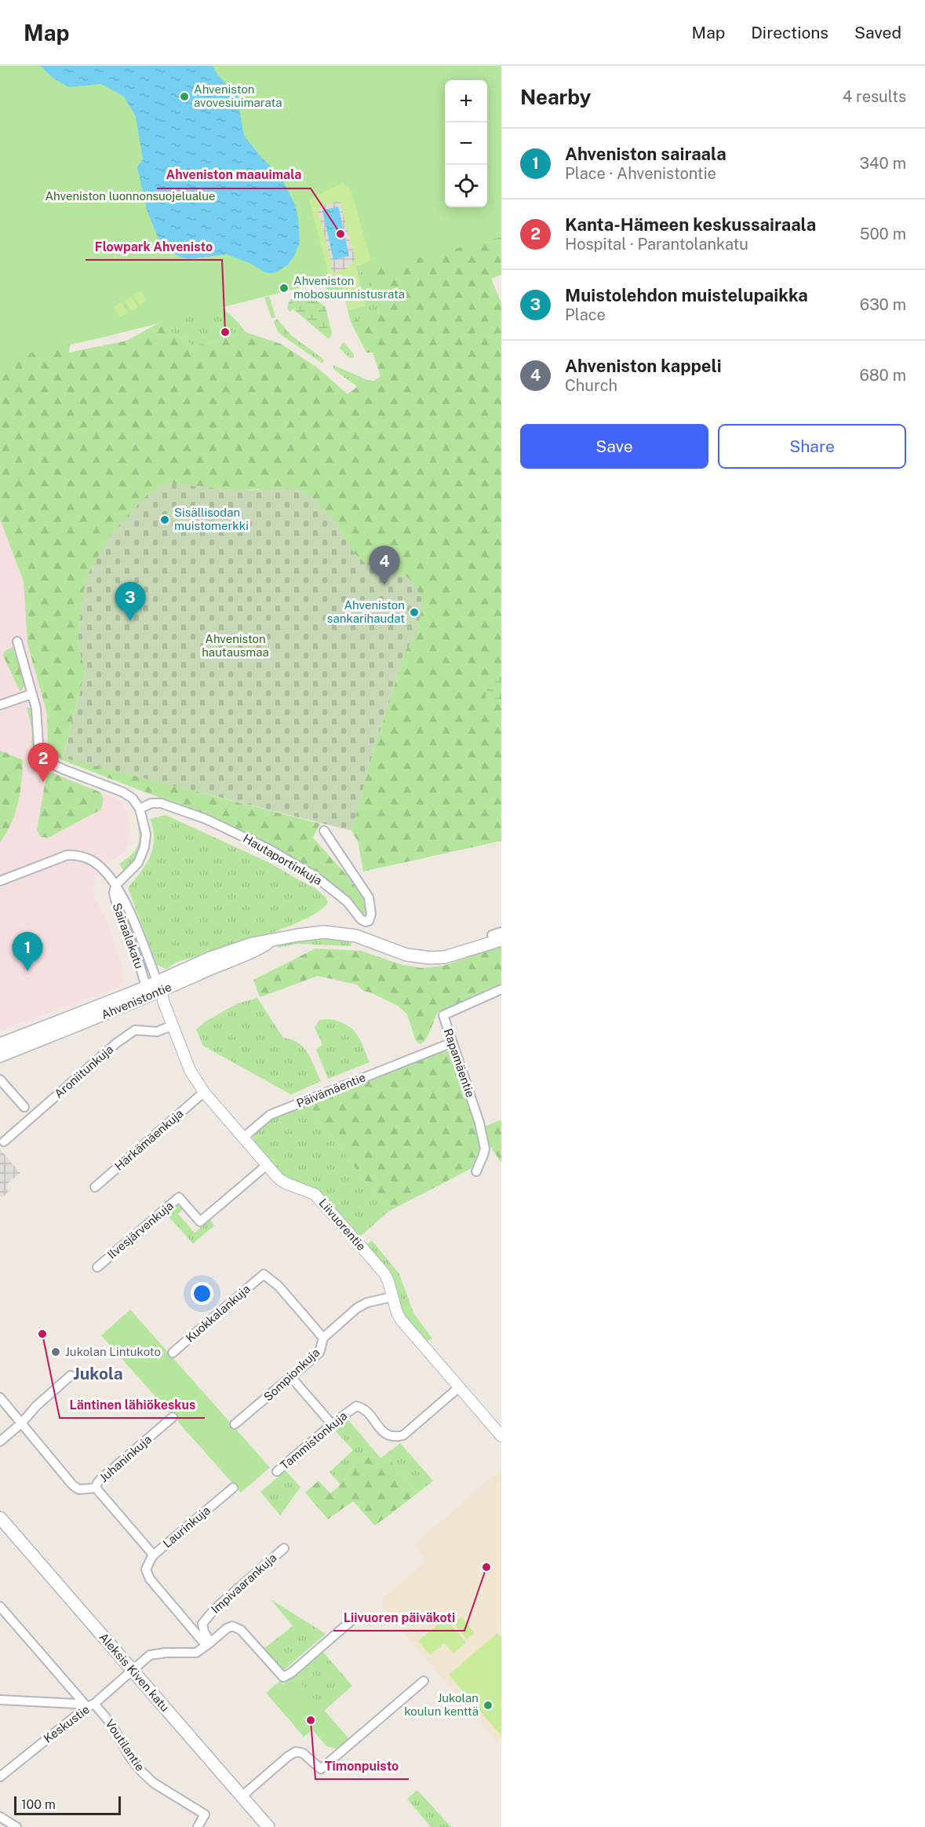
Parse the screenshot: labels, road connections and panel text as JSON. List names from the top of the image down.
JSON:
{
  "streets": {
    "main road": ["Ahvenistontie", "Aleksis Kiven katu"],
    "street": [
      "Hautaportinkuja",
      "Sairaalakatu",
      "Rapamäentie",
      "Aroniitunkuja",
      "Päivämäentie",
      "Härkämäenkuja",
      "Liivuorentie",
      "Ilvesjärvenkuja",
      "Kuokkalankuja",
      "Sompionkuja",
      "Tammistonkuja",
      "Juhaninkuja",
      "Laurinkuja",
      "Impivaarankuja",
      "Keskustie",
      "Voutilantie"
    ]
  },
  "crossings": [
    ["Hautaportinkuja", "Sairaalakatu"],
    ["Sairaalakatu", "Ahvenistontie"],
    ["Sairaalakatu", "Liivuorentie"],
    ["Ahvenistontie", "Liivuorentie"],
    ["Rapamäentie", "Päivämäentie"],
    ["Aroniitunkuja", "Liivuorentie"],
    ["Päivämäentie", "Liivuorentie"],
    ["Härkämäenkuja", "Liivuorentie"],
    ["Liivuorentie", "Ilvesjärvenkuja"],
    ["Liivuorentie", "Sompionkuja"],
    ["Liivuorentie", "Tammistonkuja"],
    ["Kuokkalankuja", "Sompionkuja"],
    ["Laurinkuja", "Impivaarankuja"],
    ["Aleksis Kiven katu", "Keskustie"],
    ["Keskustie", "Voutilantie"]
  ],
  "districts": ["Jukola"],
  "parks": ["Ahveniston luonnonsuojelualue", "Ahveniston hautausmaa"],
  "places": [
    "Ahveniston avovesiuimarata",
    "Ahveniston maauimala",
    "Ahveniston mobosuunnistusrata",
    "Flowpark Ahvenisto",
    "Sisällisodan muistomerkki",
    "Ahveniston sankarihaudat",
    "Läntinen lähiökeskus",
    "Jukolan Lintukoto",
    "Liivuoren päiväkoti",
    "Jukolan koulun kenttä",
    "Timonpuisto"
  ],
  "scale_bar": "100 m",
  "page": {
    "header": "Map",
    "nav": ["Map", "Directions", "Saved"],
    "heading": ["Nearby", "4 results"],
    "map_buttons": ["+", "−"],
    "list": [
      {
        "mark": "1",
        "name": "Ahveniston sairaala",
        "note": "Place · Ahvenistontie",
        "value": "340 m"
      },
      {
        "mark": "2",
        "name": "Kanta-Hämeen keskussairaala",
        "note": "Hospital · Parantolankatu",
        "value": "500 m"
      },
      {
        "mark": "3",
        "name": "Muistolehdon muistelupaikka",
        "note": "Place",
        "value": "630 m"
      },
      {
        "mark": "4",
        "name": "Ahveniston kappeli",
        "note": "Church",
        "value": "680 m"
      }
    ],
    "buttons": ["Save", "Share"],
    "pins": [
      "4",
      "3",
      "2",
      "1"
    ],
    "scale": "100 m"
  }
}
